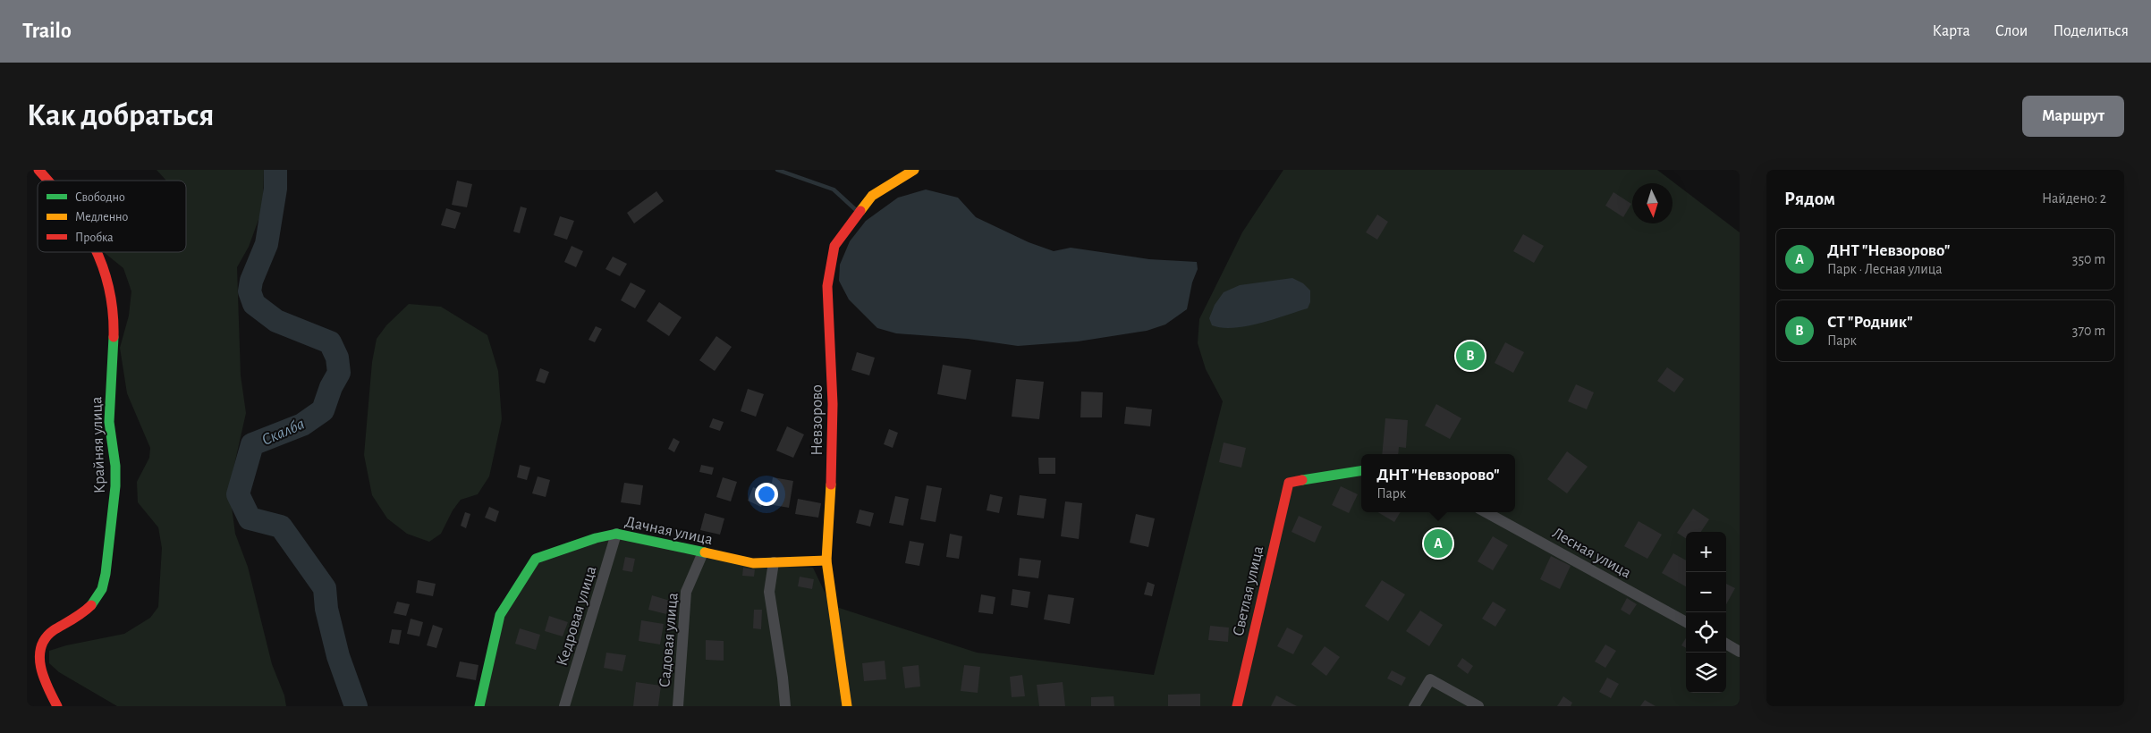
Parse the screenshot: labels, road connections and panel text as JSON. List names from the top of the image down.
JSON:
{
  "streets": {
    "street": [
      "Невзорово",
      "Крайняя улица",
      "Дачная улица",
      "Лесная улица",
      "Светлая улица",
      "Кедровая улица",
      "Садовая улица"
    ]
  },
  "crossings": [
    ["Невзорово", "Дачная улица"],
    ["Дачная улица", "Кедровая улица"],
    ["Дачная улица", "Садовая улица"]
  ],
  "water": ["Скалба"],
  "legend": ["Свободно", "Медленно", "Пробка"],
  "north": "bottom",
  "page": {
    "header": "Trailo",
    "nav": ["Карта", "Слои", "Поделиться"],
    "buttons": "Маршрут",
    "title": "Как добраться",
    "heading": ["Рядом", "Найдено: 2"],
    "list": [
      {
        "mark": "A",
        "name": "ДНТ \"Невзорово\"",
        "note": "Парк · Лесная улица",
        "value": "350 m"
      },
      {
        "mark": "B",
        "name": "СТ \"Родник\"",
        "note": "Парк",
        "value": "370 m"
      }
    ],
    "pins": ["B", "A"],
    "popup": ["ДНТ \"Невзорово\"", "Парк"],
    "map_buttons": ["+", "−"]
  }
}
